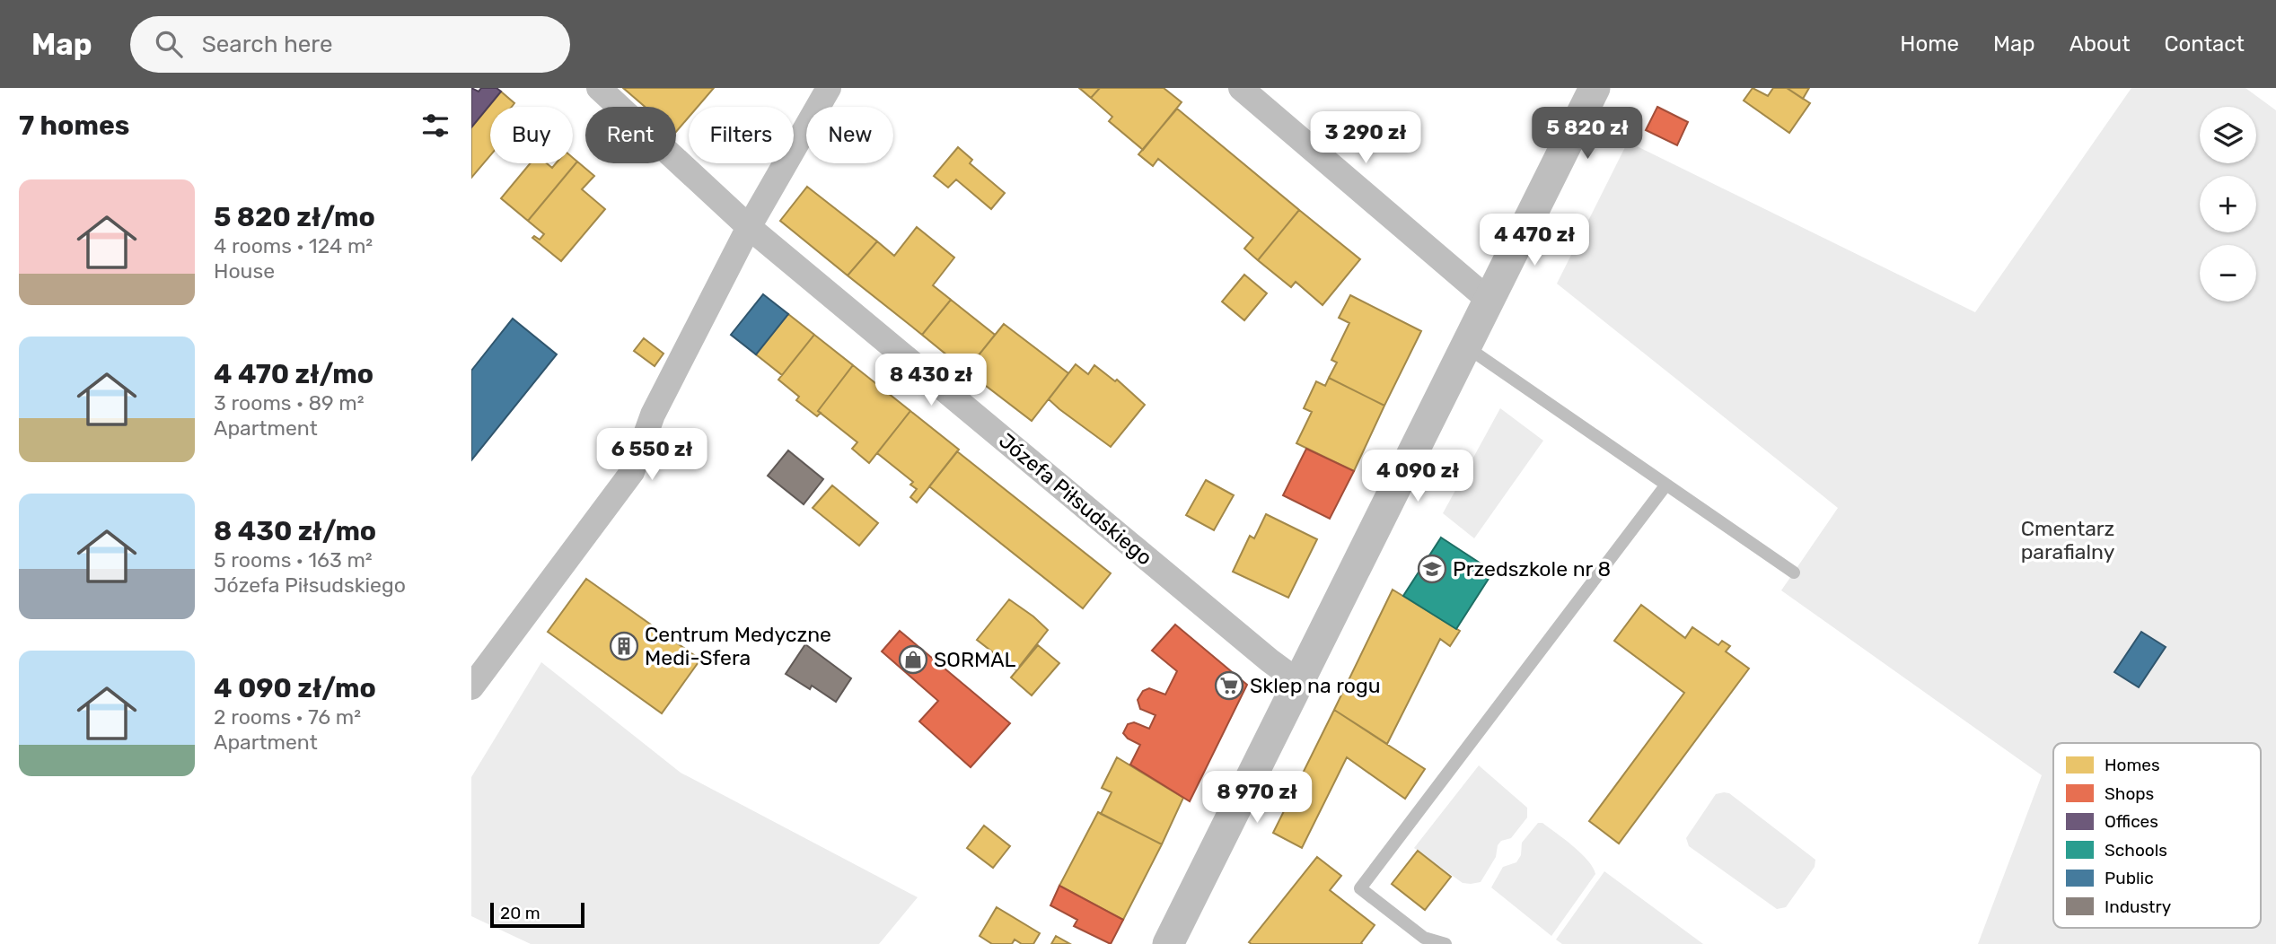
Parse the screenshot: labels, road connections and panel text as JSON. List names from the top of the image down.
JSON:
{
  "streets": {
    "street": ["Józefa Piłsudskiego"]
  },
  "parks": ["Cmentarz parafialny"],
  "places": {
    "school or university": ["Przedszkole nr 8"],
    "building": ["Centrum Medyczne Medi-Sfera"],
    "shop": ["SORMAL"],
    "supermarket": ["Sklep na rogu"]
  },
  "legend": [
    "Homes",
    "Shops",
    "Offices",
    "Schools",
    "Public",
    "Industry"
  ],
  "scale_bar": "20 m",
  "page": {
    "header": "Map",
    "search": "Search here",
    "nav": [
      "Home",
      "Map",
      "About",
      "Contact"
    ],
    "heading": "7 homes",
    "map_buttons": ["+", "−"],
    "price": [
      "5 820 zł",
      "3 290 zł",
      "4 470 zł",
      "8 430 zł",
      "6 550 zł",
      "4 090 zł",
      "8 970 zł"
    ],
    "chip": [
      "Buy",
      "Rent",
      "Filters",
      "New"
    ],
    "list": [
      {
        "name": "5 820 zł/mo",
        "note": "4 rooms · 124 m² · House"
      },
      {
        "name": "4 470 zł/mo",
        "note": "3 rooms · 89 m² · Apartment"
      },
      {
        "name": "8 430 zł/mo",
        "note": "5 rooms · 163 m² · Józefa Piłsudskiego"
      },
      {
        "name": "4 090 zł/mo",
        "note": "2 rooms · 76 m² · Apartment"
      }
    ],
    "scale": "20 m"
  }
}
